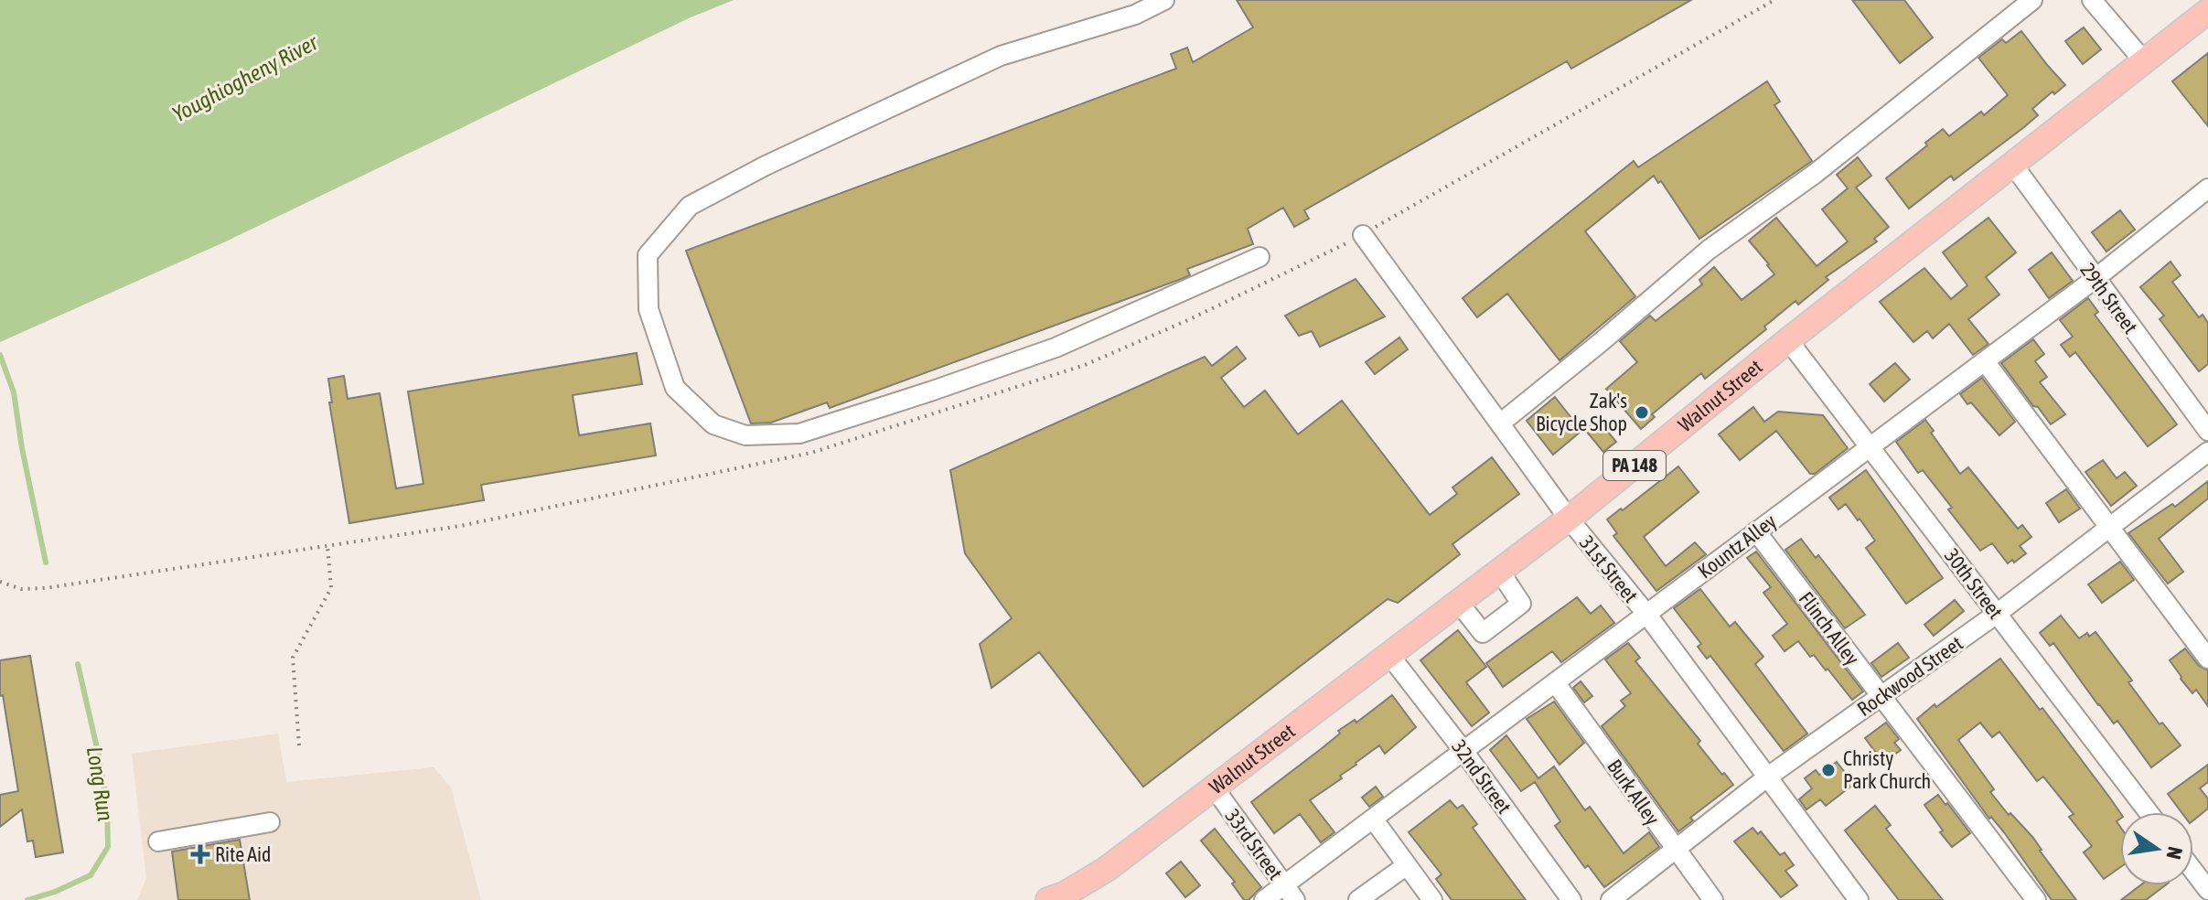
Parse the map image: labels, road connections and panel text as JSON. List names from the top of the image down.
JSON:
{
  "streets": {
    "main road": ["Walnut Street", "PA 148"],
    "street": [
      "29th Street",
      "Kountz Alley",
      "31st Street",
      "30th Street",
      "Flinch Alley",
      "Rockwood Street",
      "32nd Street",
      "Burk Alley",
      "33rd Street"
    ]
  },
  "crossings": [
    ["29th Street", "Walnut Street"],
    ["29th Street", "Kountz Alley"],
    ["Walnut Street", "31st Street"],
    ["Walnut Street", "30th Street"],
    ["Walnut Street", "32nd Street"],
    ["Walnut Street", "33rd Street"],
    ["Kountz Alley", "31st Street"],
    ["Kountz Alley", "30th Street"],
    ["Kountz Alley", "Flinch Alley"],
    ["Kountz Alley", "32nd Street"],
    ["Kountz Alley", "Burk Alley"],
    ["Kountz Alley", "33rd Street"],
    ["31st Street", "Rockwood Street"],
    ["30th Street", "Rockwood Street"],
    ["Flinch Alley", "Rockwood Street"],
    ["Rockwood Street", "Burk Alley"]
  ],
  "water": ["Youghiogheny River", "Long Run"],
  "places": {
    "other": ["Zak's Bicycle Shop", "Christy Park Church"],
    "health": ["Rite Aid"]
  },
  "north": "right"
}
